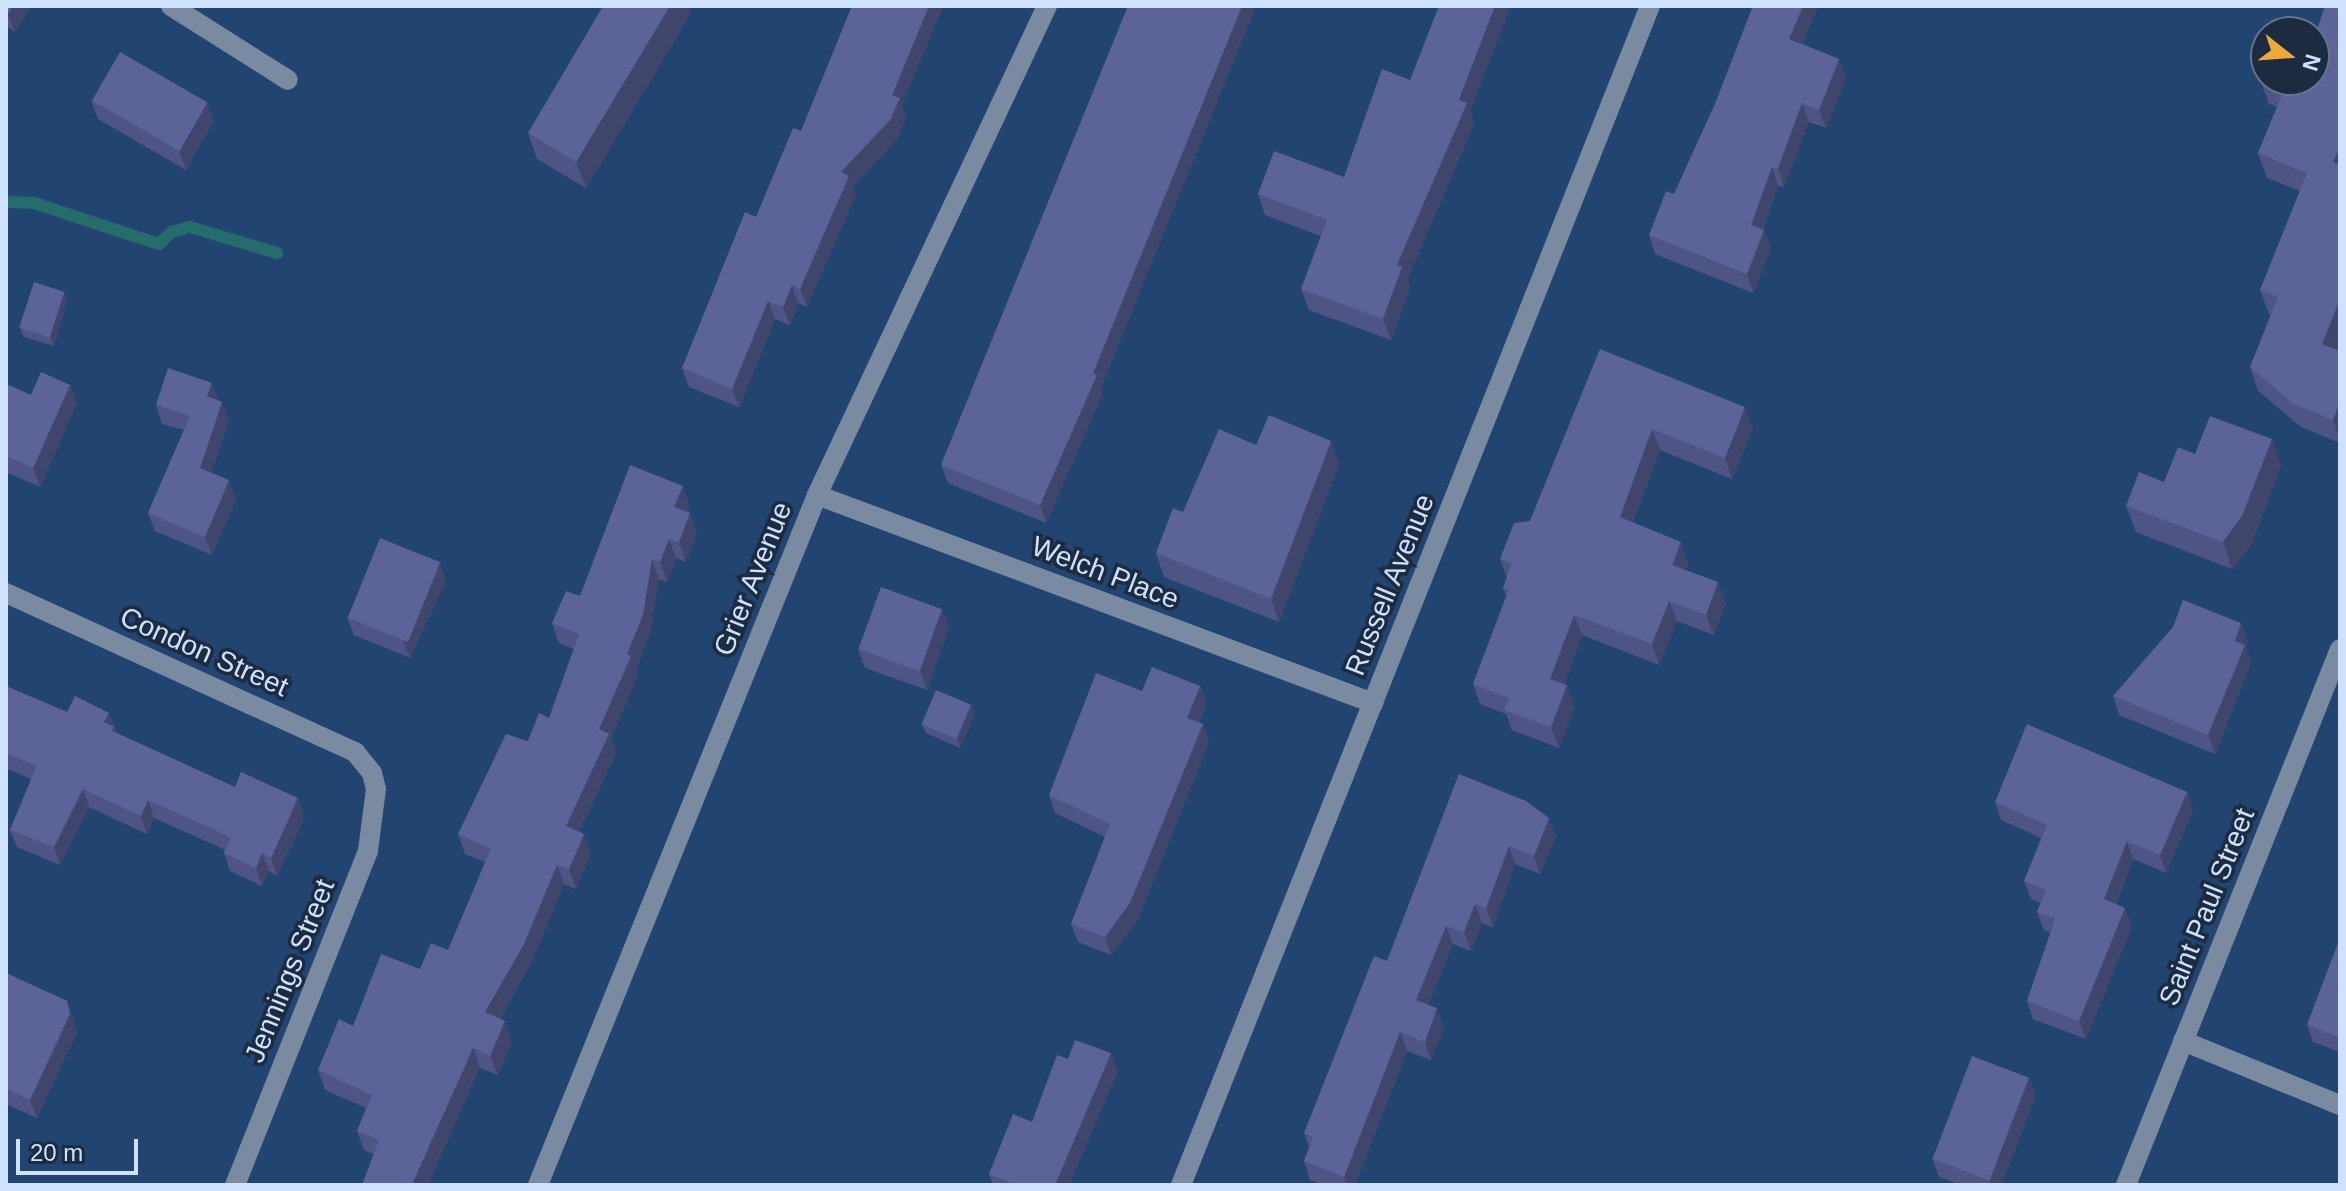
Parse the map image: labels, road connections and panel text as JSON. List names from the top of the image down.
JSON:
{
  "streets": {
    "street": [
      "Welch Place",
      "Grier Avenue",
      "Russell Avenue",
      "Condon Street",
      "Saint Paul Street",
      "Jennings Street"
    ]
  },
  "crossings": [
    ["Welch Place", "Grier Avenue"],
    ["Welch Place", "Russell Avenue"],
    ["Condon Street", "Jennings Street"]
  ],
  "scale_bar": "20 m",
  "north": "right"
}
